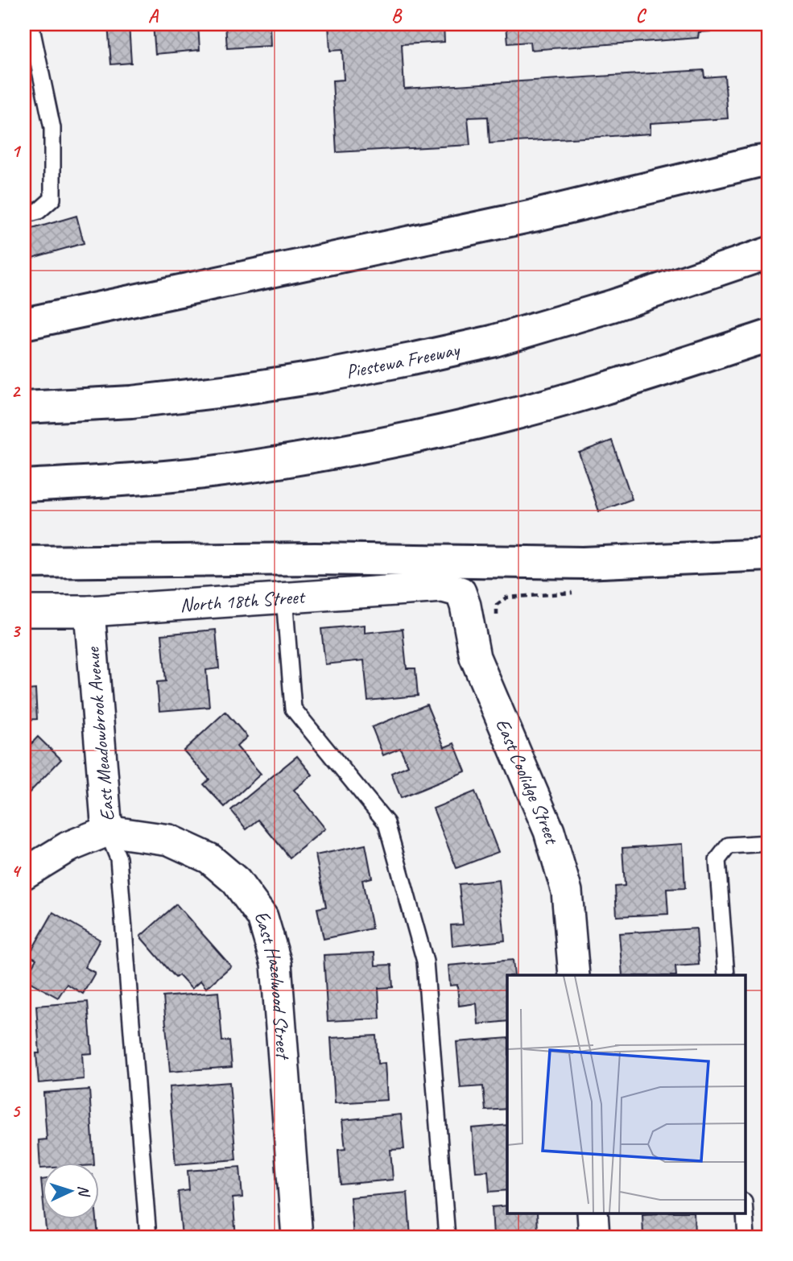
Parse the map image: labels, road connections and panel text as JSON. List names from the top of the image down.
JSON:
{
  "streets": {
    "highway": ["Piestewa Freeway"],
    "street": [
      "North 18th Street",
      "East Meadowbrook Avenue",
      "East Coolidge Street",
      "East Hazelwood Street"
    ]
  },
  "crossings": [
    ["North 18th Street", "East Meadowbrook Avenue"],
    ["North 18th Street", "East Coolidge Street"],
    ["East Meadowbrook Avenue", "East Hazelwood Street"]
  ],
  "north": "right",
  "grid": {
    "columns": ["A", "B", "C"],
    "rows": [
      "1",
      "2",
      "3",
      "4",
      "5"
    ]
  }
}
